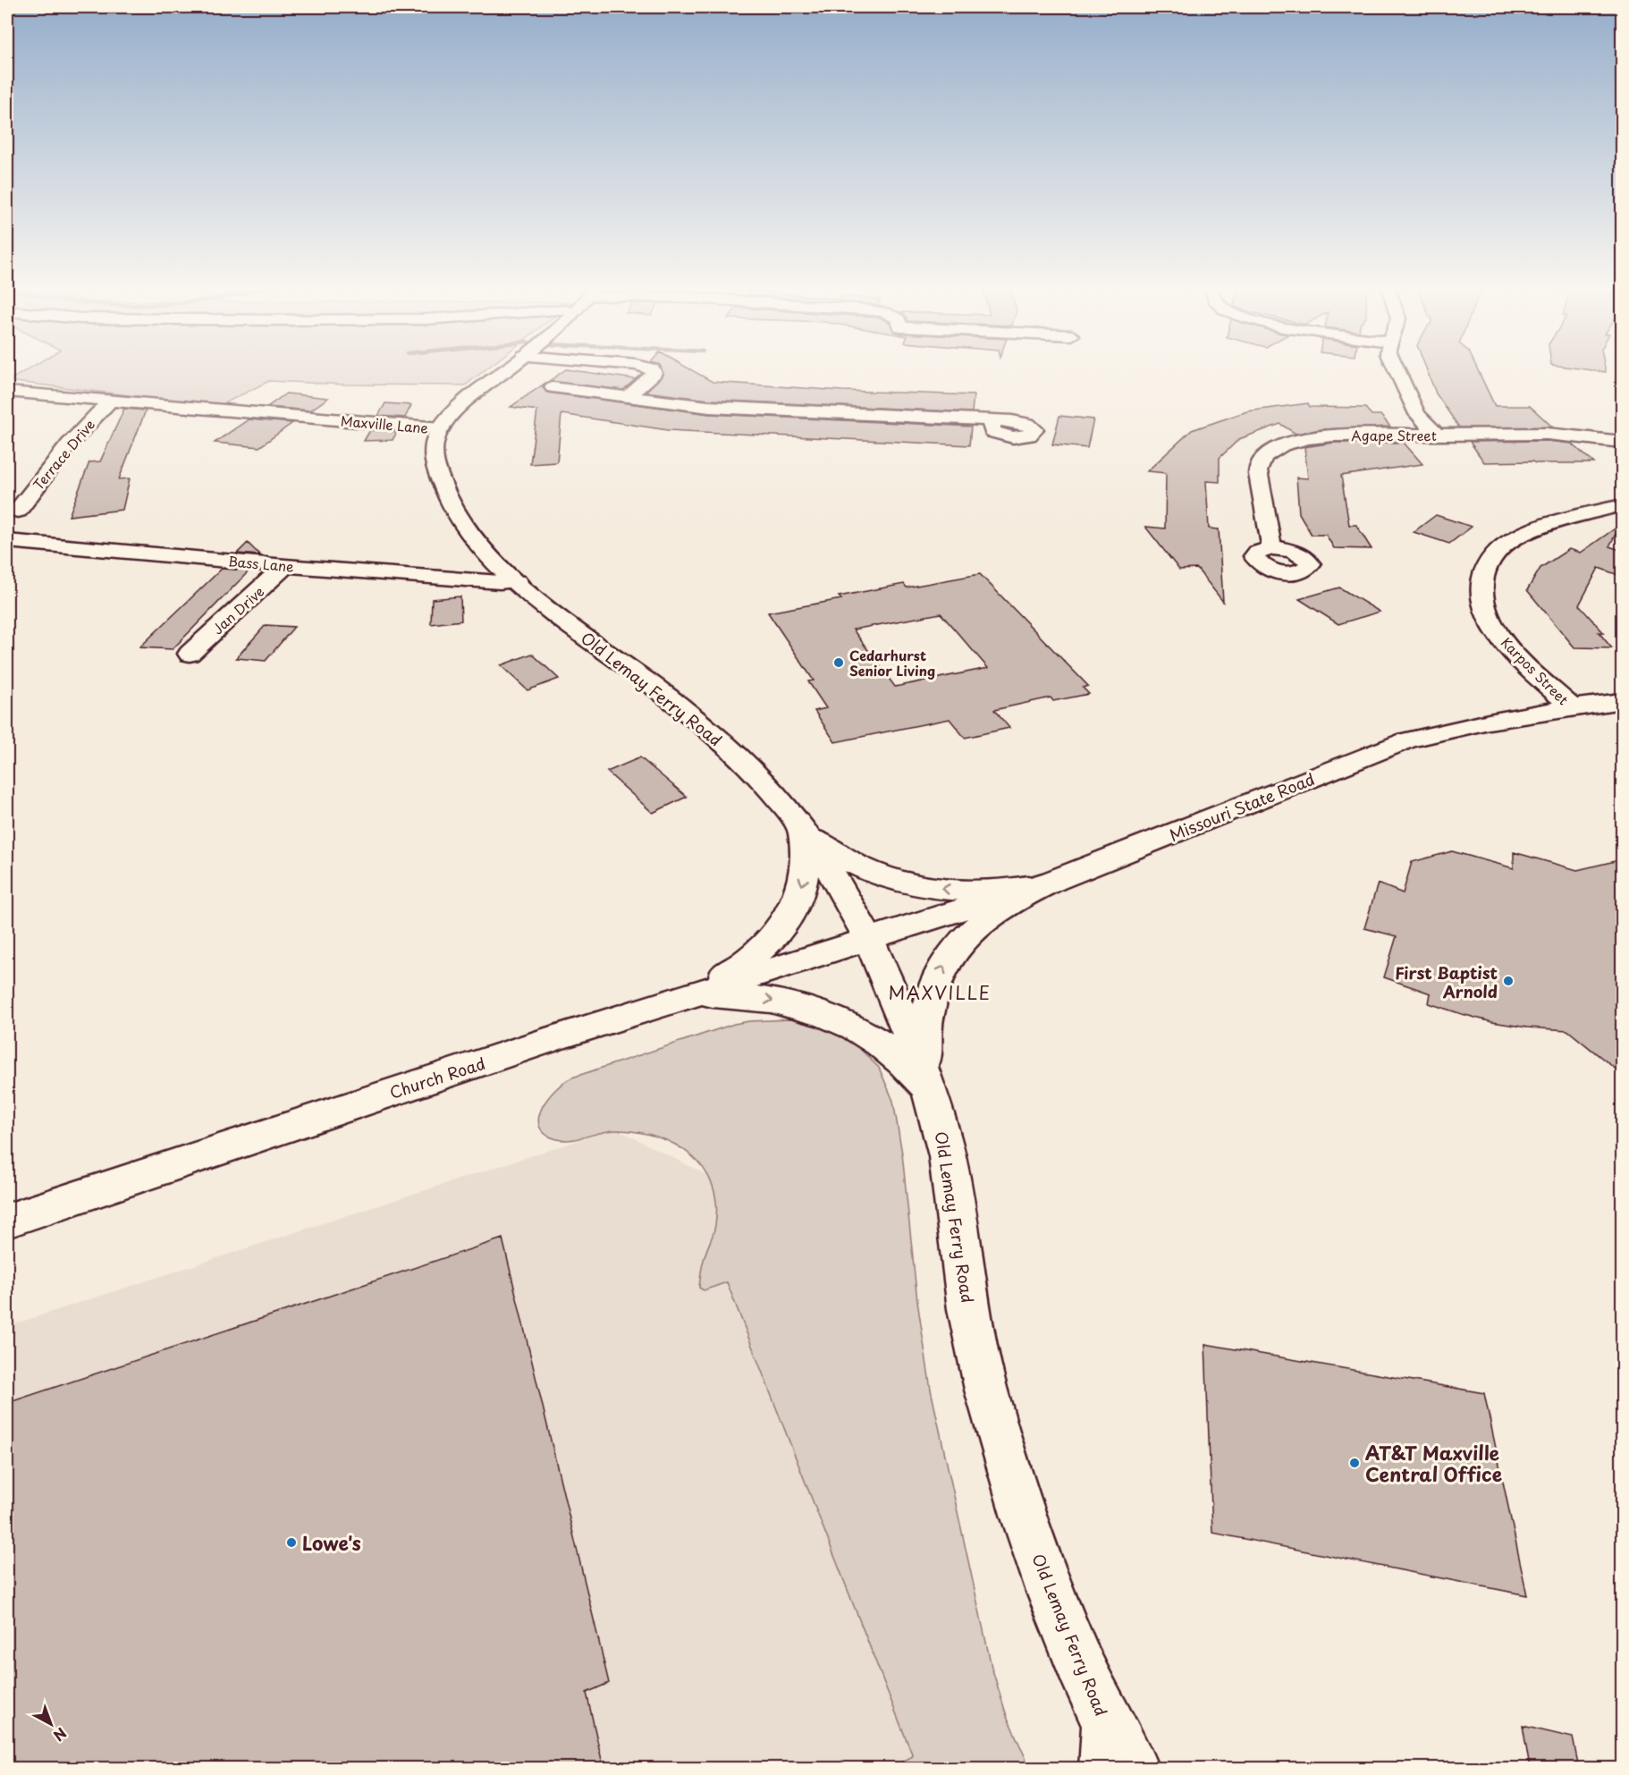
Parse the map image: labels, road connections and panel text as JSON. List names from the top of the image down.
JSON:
{
  "streets": {
    "street": [
      "Maxville Lane",
      "Agape Street",
      "Terrace Drive",
      "Bass Lane",
      "Jan Drive",
      "Karpos Street",
      "Old Lemay Ferry Road",
      "Missouri State Road",
      "Church Road"
    ]
  },
  "crossings": [
    ["Maxville Lane", "Terrace Drive"],
    ["Maxville Lane", "Old Lemay Ferry Road"],
    ["Bass Lane", "Jan Drive"],
    ["Bass Lane", "Old Lemay Ferry Road"],
    ["Karpos Street", "Missouri State Road"],
    ["Old Lemay Ferry Road", "Missouri State Road"],
    ["Old Lemay Ferry Road", "Church Road"],
    ["Missouri State Road", "Church Road"]
  ],
  "districts": ["MAXVILLE"],
  "places": [
    "Cedarhurst Senior Living",
    "First Baptist Arnold",
    "AT&T Maxville Central Office",
    "Lowe's"
  ],
  "north": "bottom right"
}
